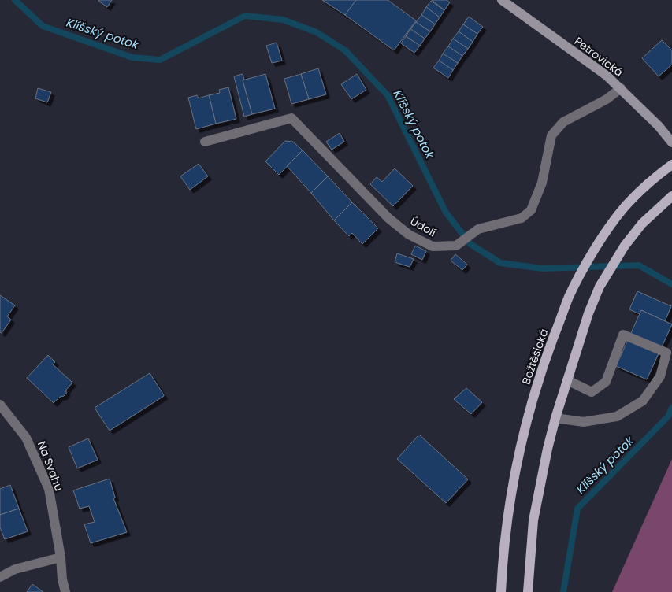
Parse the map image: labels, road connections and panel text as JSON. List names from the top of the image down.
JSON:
{
  "streets": {
    "main road": ["Petrovická", "Božtěšická"],
    "street": ["Údolí", "Na Svahu"]
  },
  "crossings": [
    ["Petrovická", "Údolí"]
  ],
  "water": ["Klíšský potok"]
}
